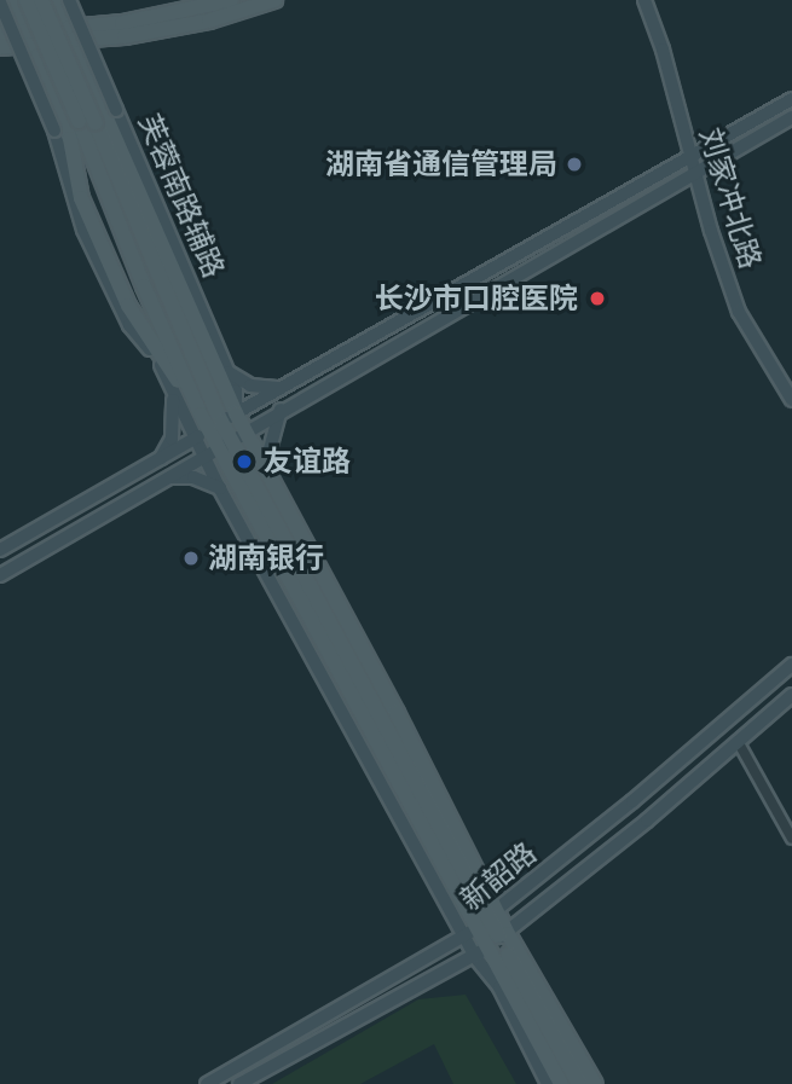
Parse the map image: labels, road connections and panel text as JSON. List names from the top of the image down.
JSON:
{
  "streets": {
    "main road": ["芙蓉南路辅路", "刘家冲北路", "新韶路"]
  },
  "places": [
    "湖南省通信管理局",
    "长沙市口腔医院",
    "友谊路",
    "湖南银行"
  ]
}
